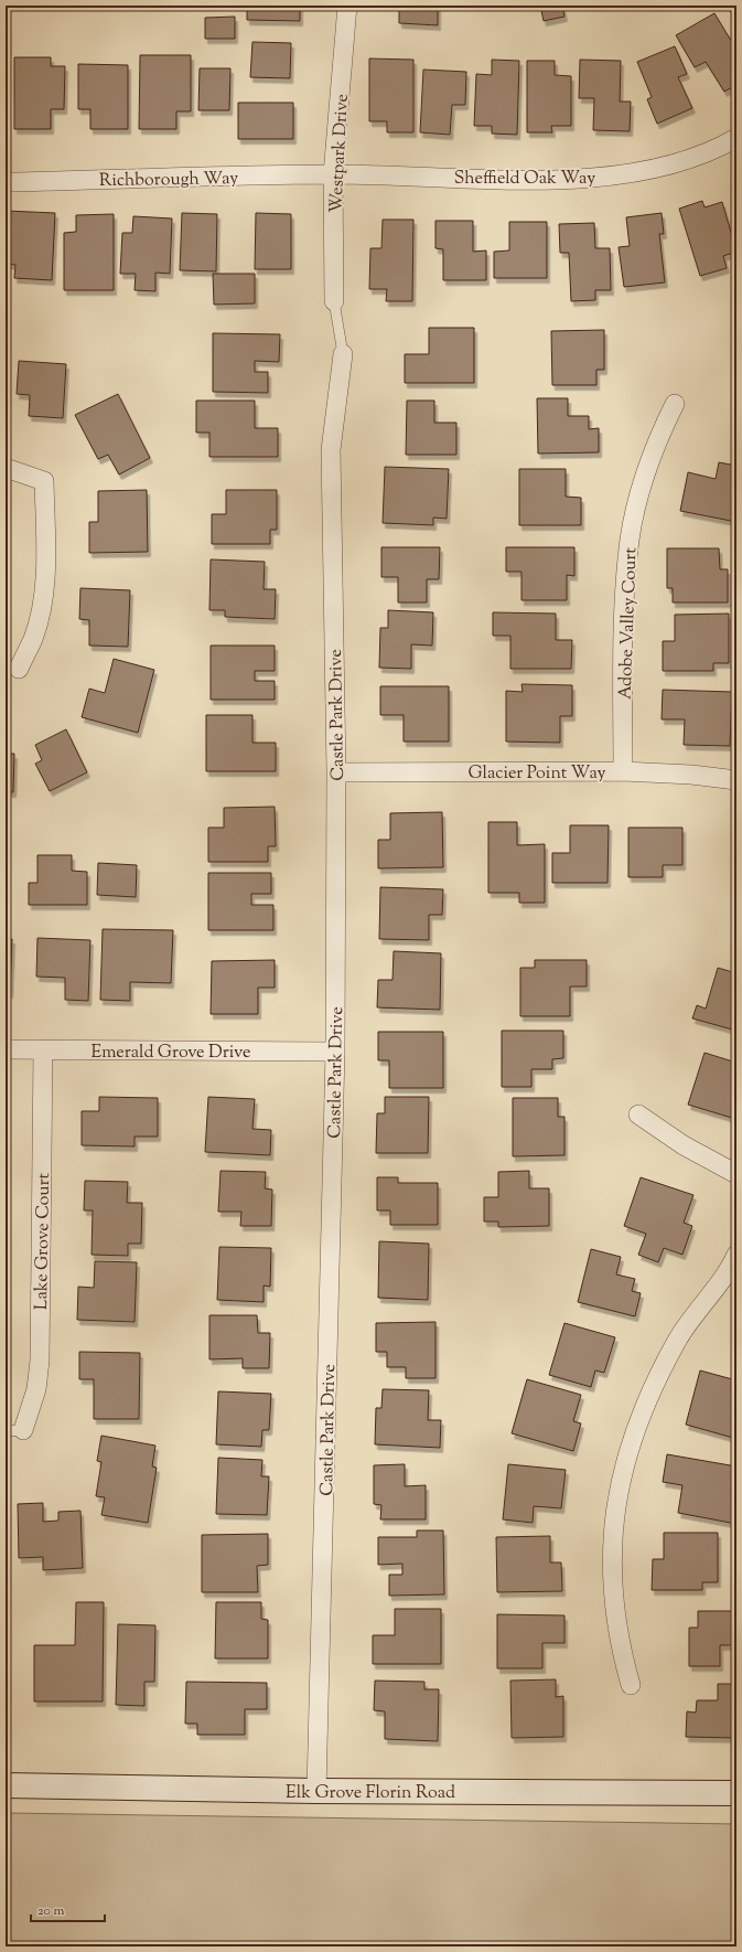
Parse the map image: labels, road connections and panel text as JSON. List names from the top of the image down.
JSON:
{
  "streets": {
    "main road": ["Elk Grove Florin Road"],
    "street": [
      "Westpark Drive",
      "Sheffield Oak Way",
      "Richborough Way",
      "Adobe Valley Court",
      "Castle Park Drive",
      "Glacier Point Way",
      "Emerald Grove Drive",
      "Lake Grove Court"
    ]
  },
  "crossings": [
    ["Westpark Drive", "Sheffield Oak Way"],
    ["Westpark Drive", "Richborough Way"],
    ["Sheffield Oak Way", "Richborough Way"],
    ["Adobe Valley Court", "Glacier Point Way"],
    ["Castle Park Drive", "Glacier Point Way"],
    ["Castle Park Drive", "Emerald Grove Drive"],
    ["Castle Park Drive", "Elk Grove Florin Road"],
    ["Emerald Grove Drive", "Lake Grove Court"]
  ],
  "scale_bar": "20 m"
}
